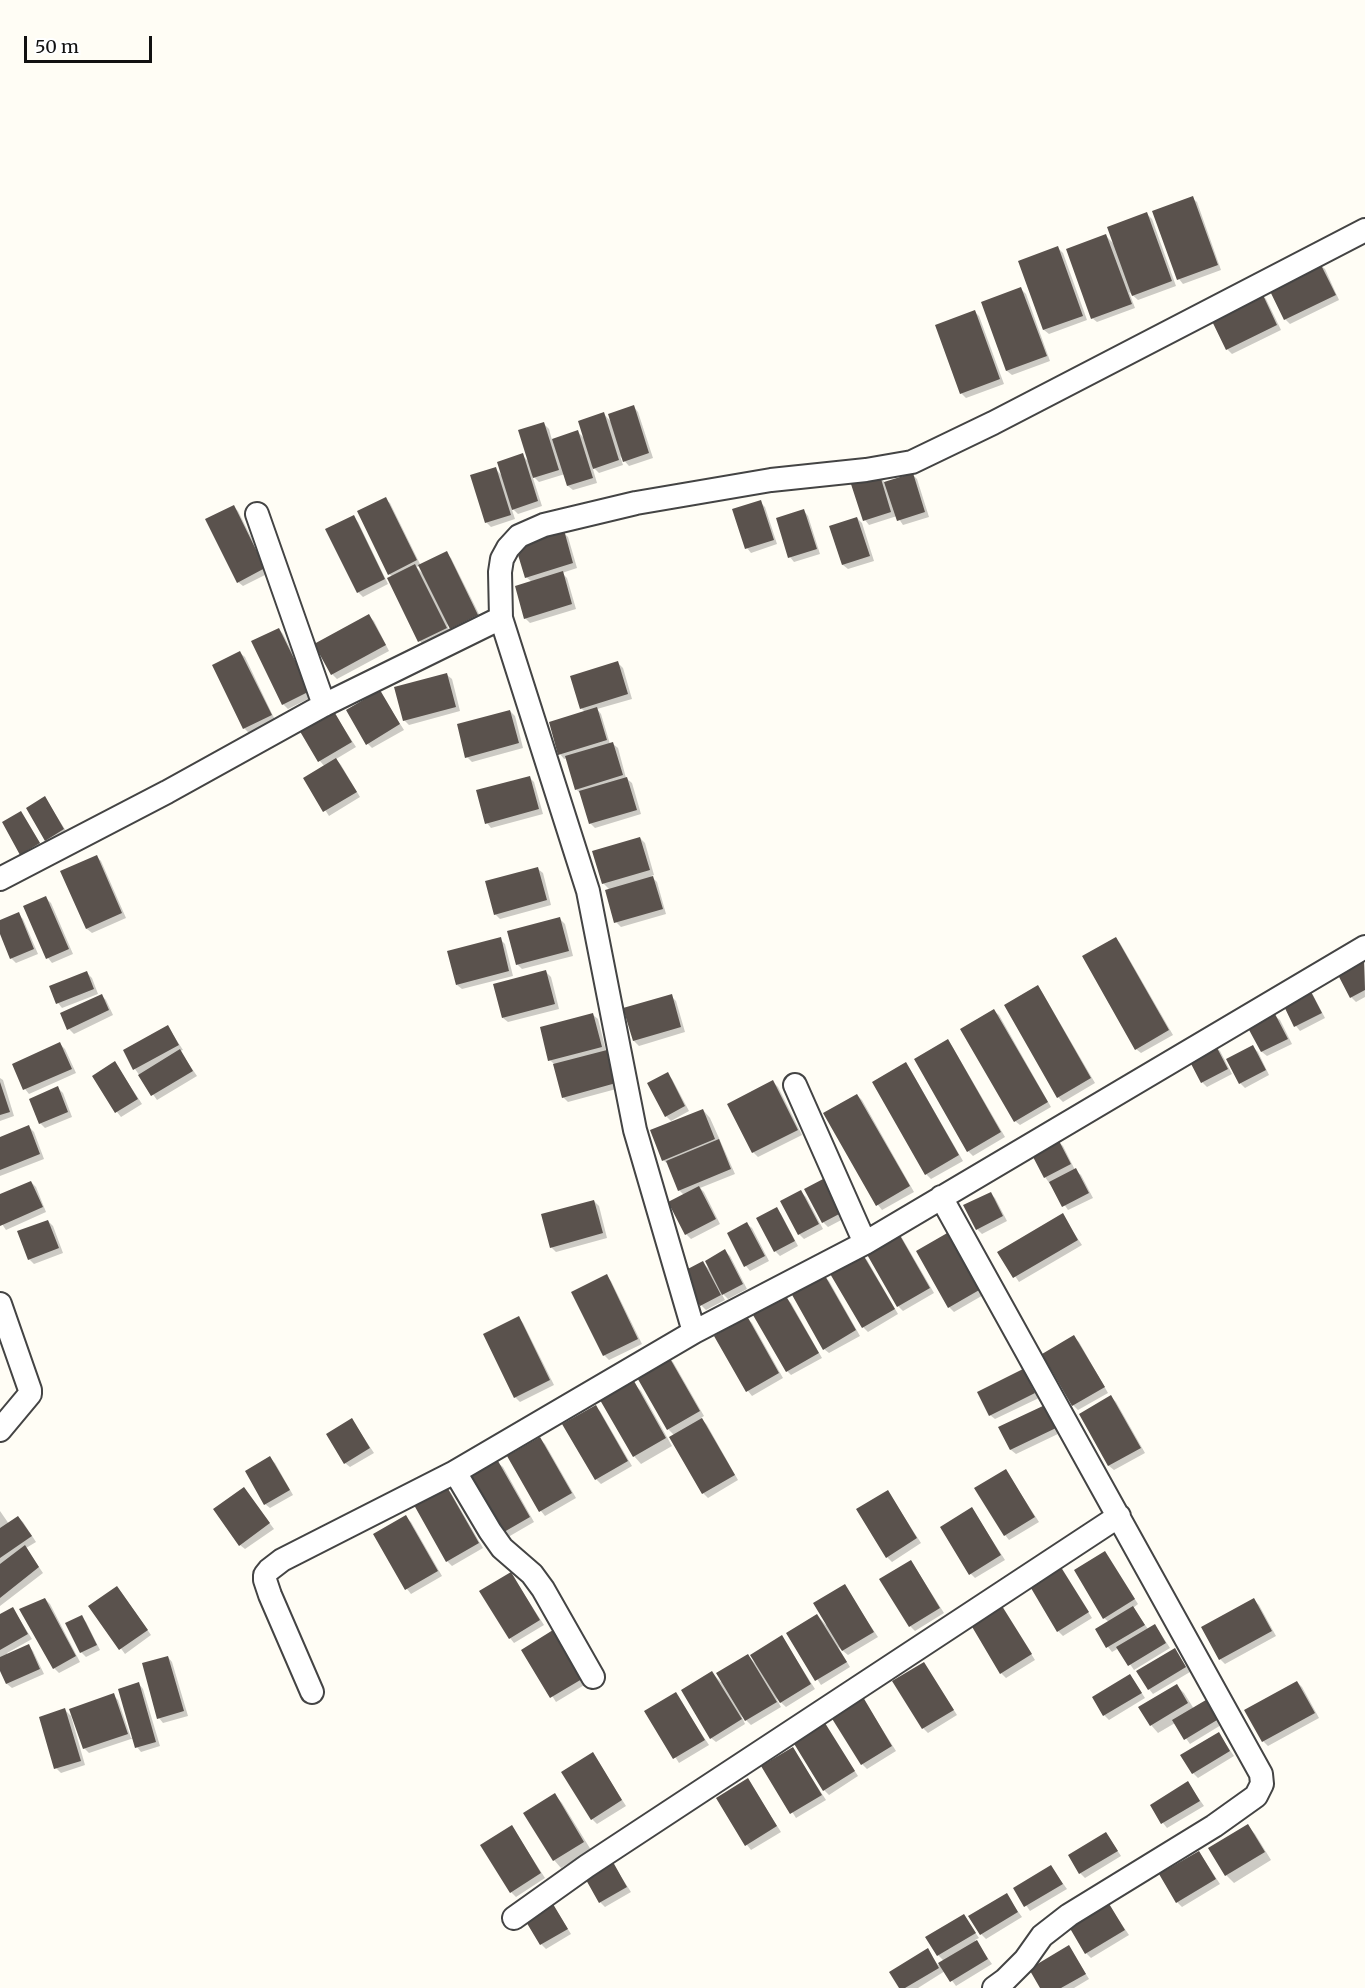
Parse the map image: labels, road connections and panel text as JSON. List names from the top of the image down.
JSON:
{
  "scale_bar": "50 m"
}
